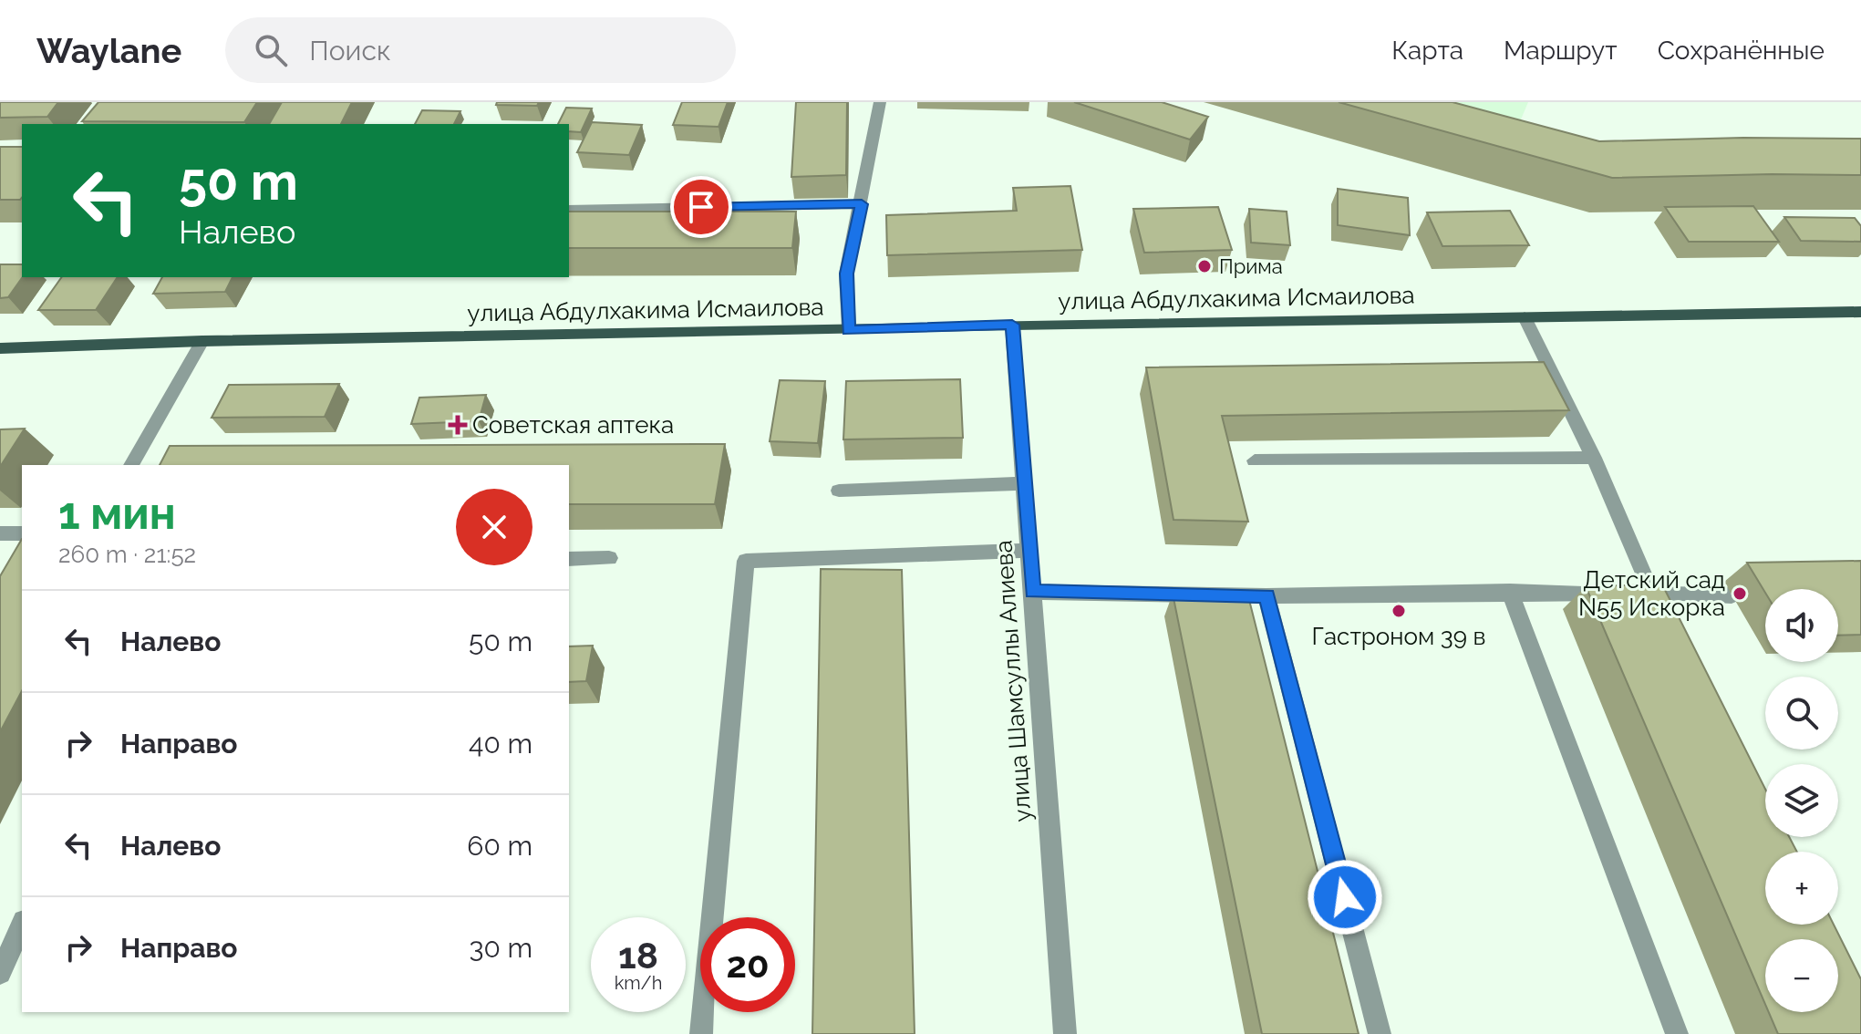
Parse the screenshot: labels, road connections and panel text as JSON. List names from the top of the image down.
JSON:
{
  "streets": {
    "main road": ["улица Абдулхакима Исмаилова"],
    "street": ["улица Шамсуллы Алиева"]
  },
  "crossings": [
    ["улица Абдулхакима Исмаилова", "улица Шамсуллы Алиева"]
  ],
  "places": {
    "other": ["Прима", "Детский сад N55 Искорка", "Гастроном 39 в"],
    "health": ["Советская аптека"]
  },
  "page": {
    "header": "Waylane",
    "search": "Поиск",
    "nav": ["Карта", "Маршрут", "Сохранённые"],
    "turn": ["50 m", "Налево"],
    "heading": ["1 мин", "260 m · 21:52"],
    "map_buttons": ["+", "−"],
    "list": [
      {
        "name": "Налево",
        "value": "50 m"
      },
      {
        "name": "Направо",
        "value": "40 m"
      },
      {
        "name": "Налево",
        "value": "60 m"
      },
      {
        "name": "Направо",
        "value": "30 m"
      }
    ],
    "speed": "18 km/h",
    "limit": "20"
  }
}
